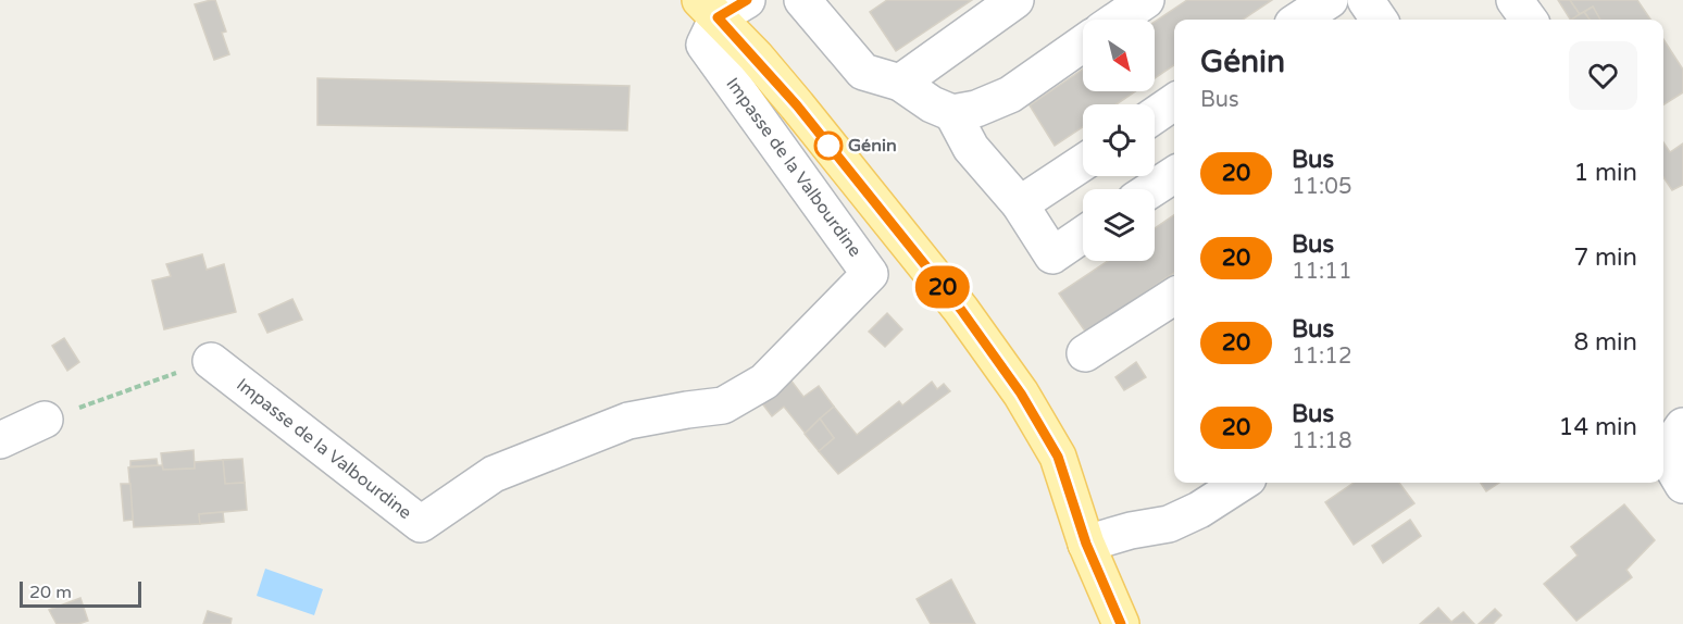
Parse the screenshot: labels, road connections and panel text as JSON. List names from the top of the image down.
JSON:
{
  "streets": {
    "street": ["Impasse de la Valbourdine"]
  },
  "places": ["Génin"],
  "lines": ["bus line 20"],
  "scale_bar": "20 m",
  "north": "bottom right",
  "page": {
    "on_map": "20",
    "heading": ["Génin", "Bus"],
    "list": [
      {
        "mark": "20",
        "name": "Bus",
        "note": "11:05",
        "value": "1 min"
      },
      {
        "mark": "20",
        "name": "Bus",
        "note": "11:11",
        "value": "7 min"
      },
      {
        "mark": "20",
        "name": "Bus",
        "note": "11:12",
        "value": "8 min"
      },
      {
        "mark": "20",
        "name": "Bus",
        "note": "11:18",
        "value": "14 min"
      }
    ],
    "scale": "20 m"
  }
}
